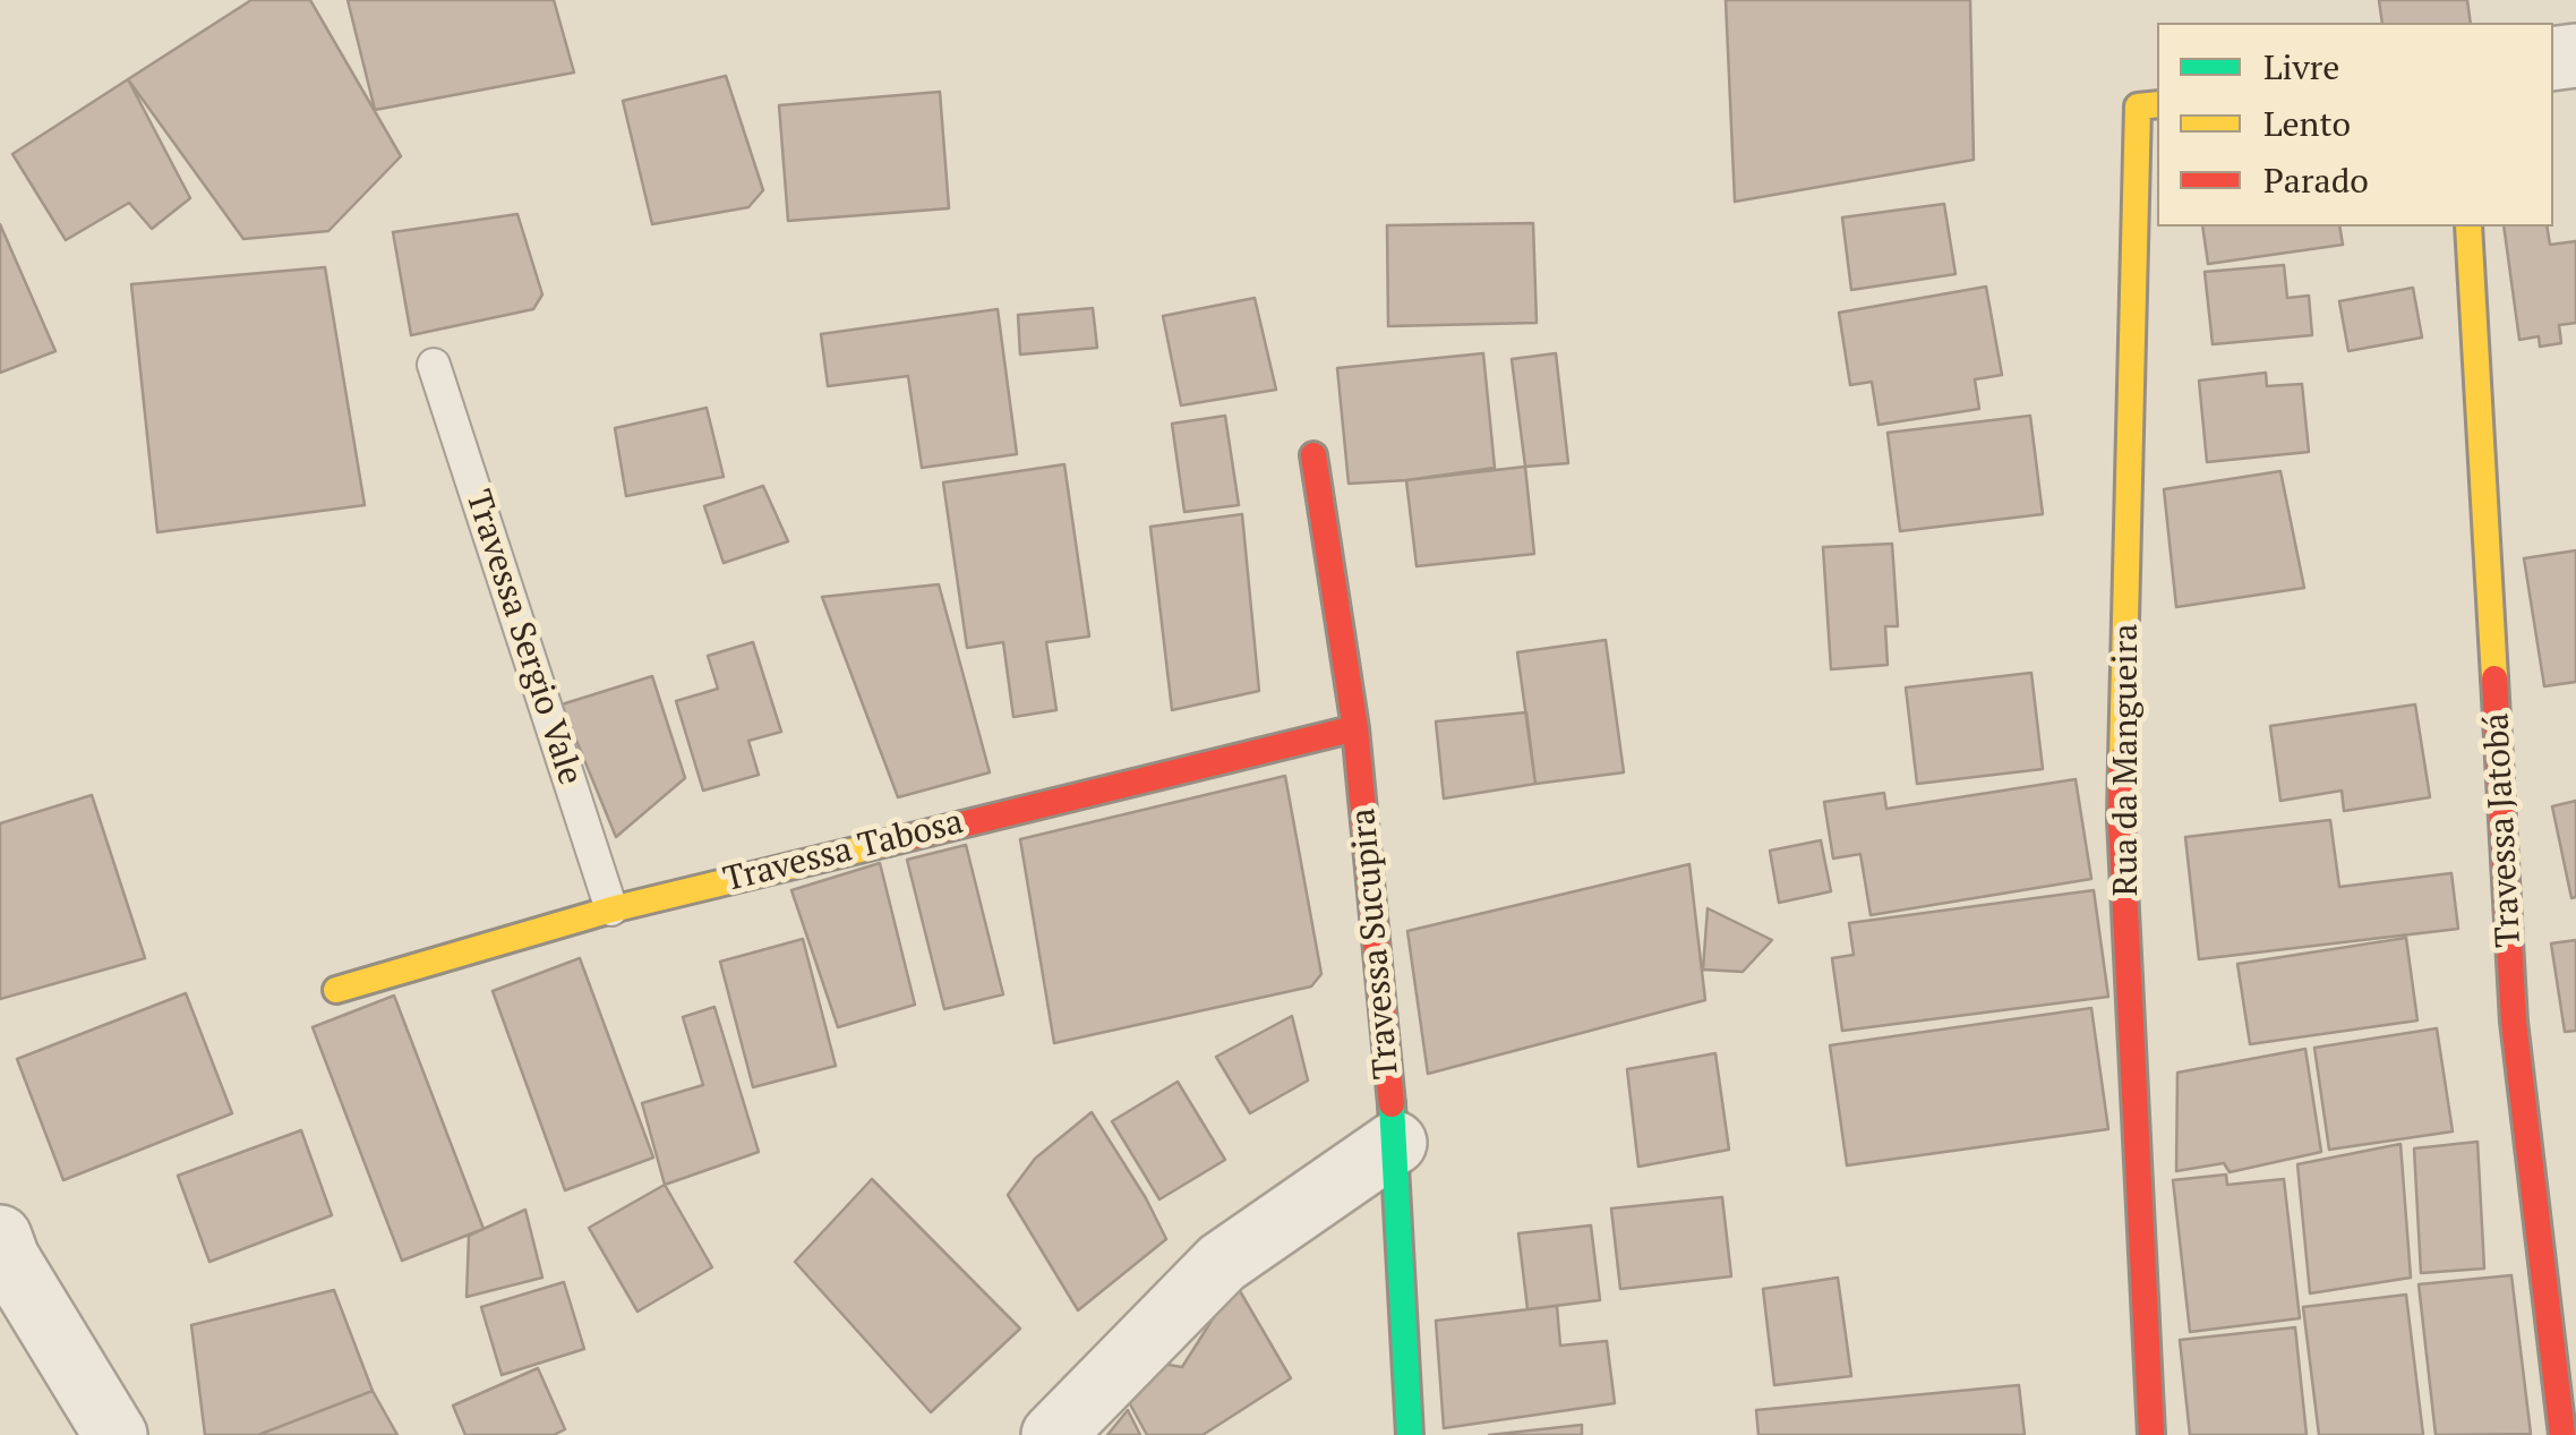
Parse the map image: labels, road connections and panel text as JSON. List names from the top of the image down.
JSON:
{
  "streets": {
    "street": [
      "Rua da Mangueira",
      "Travessa Jatobá",
      "Travessa Tabosa",
      "Travessa Sucupira"
    ],
    "lane": ["Travessa Sergio Vale"]
  },
  "crossings": [
    ["Travessa Sergio Vale", "Travessa Tabosa"],
    ["Travessa Tabosa", "Travessa Sucupira"]
  ],
  "legend": ["Livre", "Lento", "Parado"]
}
